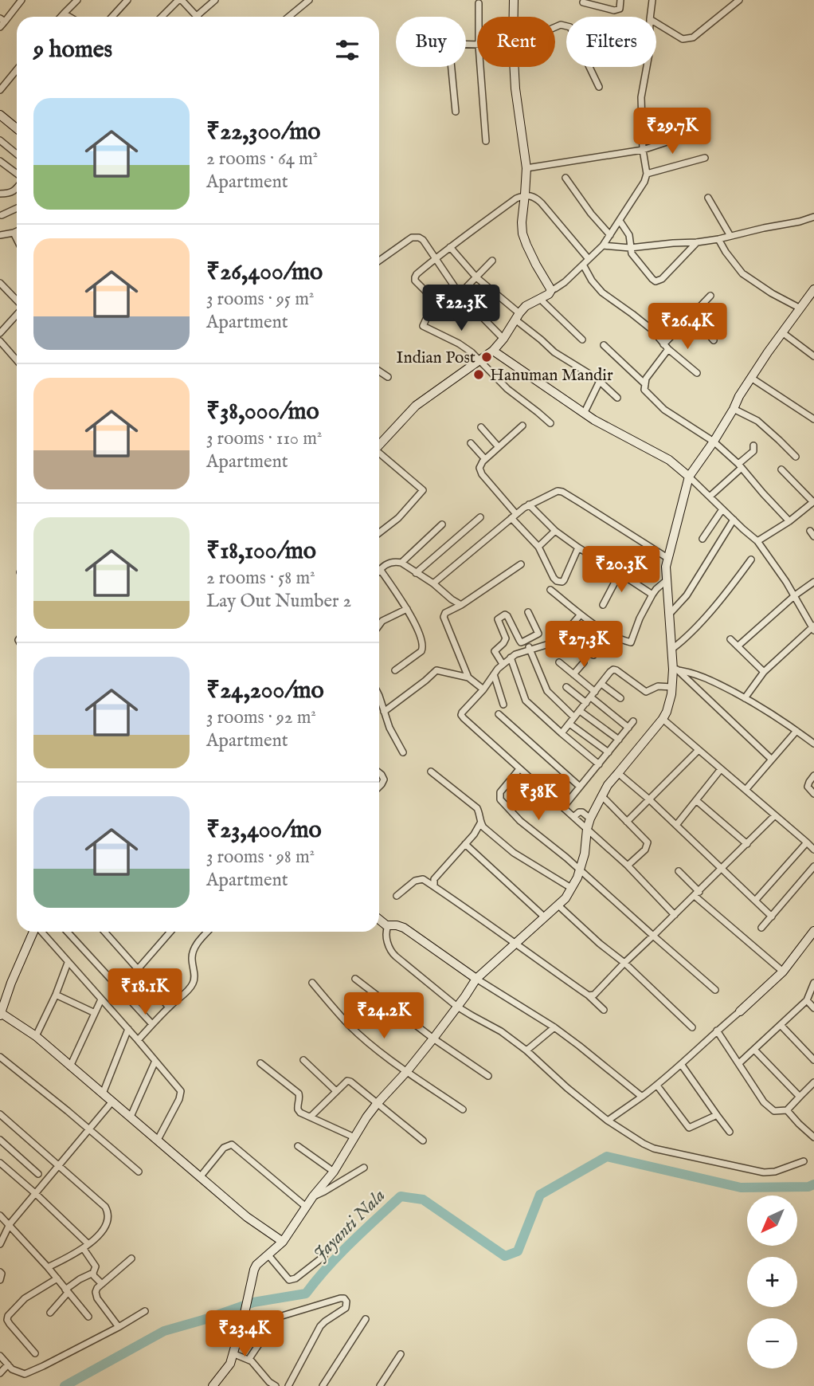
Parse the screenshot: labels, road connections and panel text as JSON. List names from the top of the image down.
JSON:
{
  "water": ["Jayanti Nala"],
  "places": ["Indian Post", "Hanuman Mandir"],
  "north": "bottom left",
  "page": {
    "chip": ["Buy", "Rent", "Filters"],
    "heading": "9 homes",
    "list": [
      {
        "name": "₹22,300/mo",
        "note": "2 rooms · 64 m² · Apartment"
      },
      {
        "name": "₹26,400/mo",
        "note": "3 rooms · 95 m² · Apartment"
      },
      {
        "name": "₹38,000/mo",
        "note": "3 rooms · 110 m² · Apartment"
      },
      {
        "name": "₹18,100/mo",
        "note": "2 rooms · 58 m² · Lay Out Number 2"
      },
      {
        "name": "₹24,200/mo",
        "note": "3 rooms · 92 m² · Apartment"
      },
      {
        "name": "₹23,400/mo",
        "note": "3 rooms · 98 m² · Apartment"
      }
    ],
    "price": [
      "₹29.7K",
      "₹22.3K",
      "₹26.4K",
      "₹20.3K",
      "₹27.3K",
      "₹38K",
      "₹18.1K",
      "₹24.2K",
      "₹23.4K"
    ],
    "map_buttons": ["+", "−"]
  }
}
